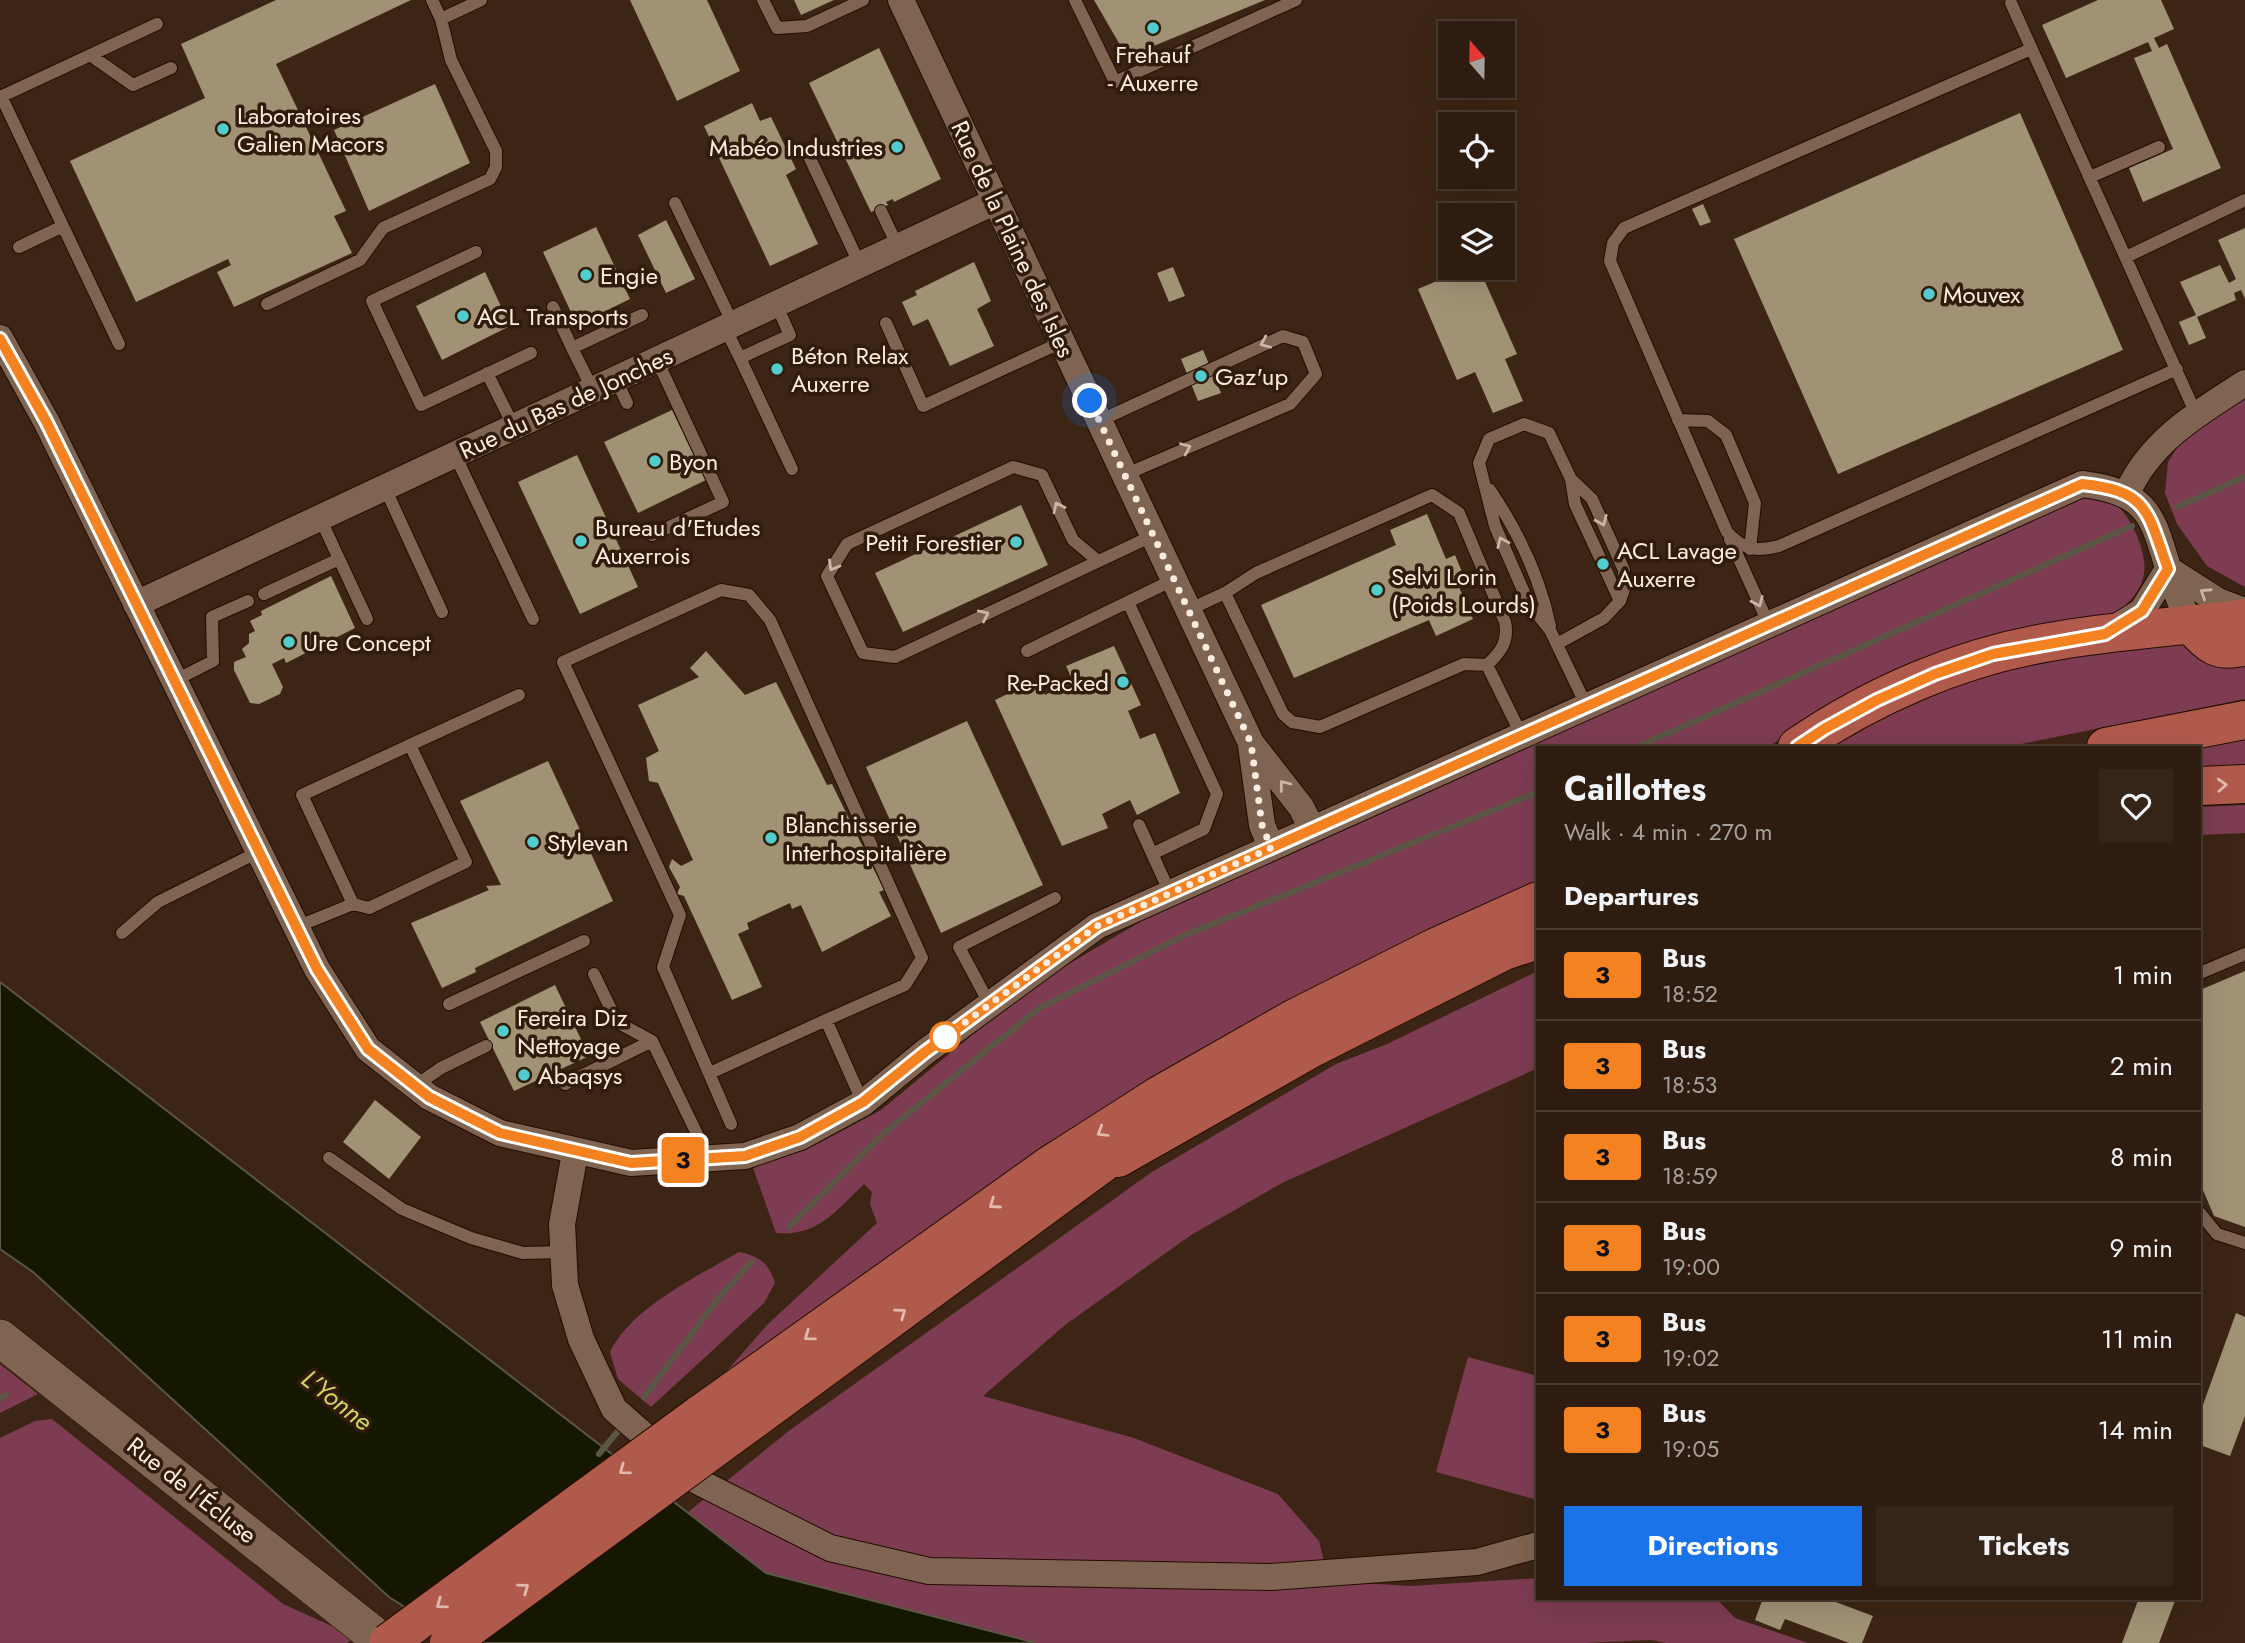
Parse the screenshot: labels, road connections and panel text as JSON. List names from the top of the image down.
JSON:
{
  "streets": {
    "street": ["Rue de la Plaine des Isles", "Rue du Bas de Jonches", "Rue de l'Écluse"]
  },
  "crossings": [
    ["Rue de la Plaine des Isles", "Rue du Bas de Jonches"]
  ],
  "water": ["L'Yonne"],
  "places": [
    "Frehauf - Auxerre",
    "Laboratoires Galien Macors",
    "Mabéo Industries",
    "Engie",
    "Mouvex",
    "ACL Transports",
    "Béton Relax Auxerre",
    "Gaz'up",
    "Byon",
    "Bureau d'Etudes Auxerrois",
    "Petit Forestier",
    "ACL Lavage Auxerre",
    "Selvi Lorin (Poids Lourds)",
    "Ure Concept",
    "Re-Packed",
    "Blanchisserie Interhospitalière",
    "Stylevan",
    "Fereira Diz Nettoyage",
    "Abaqsys"
  ],
  "lines": ["bus line 3"],
  "north": "top",
  "page": {
    "on_map": "3",
    "heading": [
      ["Caillottes", "Walk · 4 min · 270 m"],
      "Departures"
    ],
    "list": [
      {
        "mark": "3",
        "name": "Bus",
        "note": "18:52",
        "value": "1 min"
      },
      {
        "mark": "3",
        "name": "Bus",
        "note": "18:53",
        "value": "2 min"
      },
      {
        "mark": "3",
        "name": "Bus",
        "note": "18:59",
        "value": "8 min"
      },
      {
        "mark": "3",
        "name": "Bus",
        "note": "19:00",
        "value": "9 min"
      },
      {
        "mark": "3",
        "name": "Bus",
        "note": "19:02",
        "value": "11 min"
      },
      {
        "mark": "3",
        "name": "Bus",
        "note": "19:05",
        "value": "14 min"
      }
    ],
    "buttons": ["Directions", "Tickets"]
  }
}
